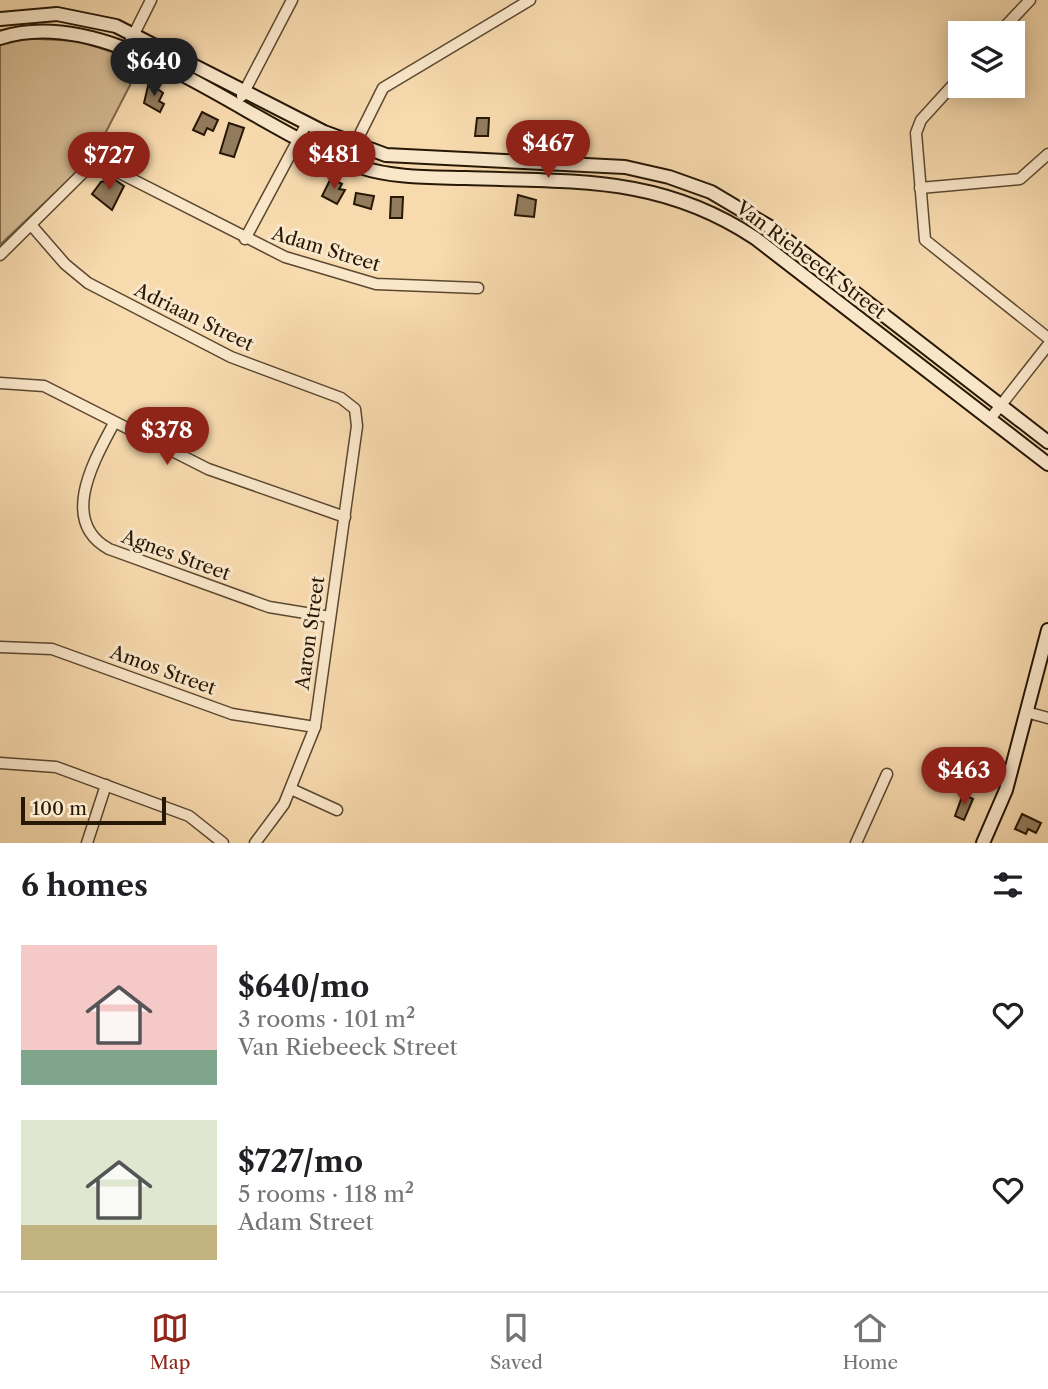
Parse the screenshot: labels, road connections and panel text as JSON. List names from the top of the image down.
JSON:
{
  "streets": {
    "street": [
      "Adam Street",
      "Van Riebeeck Street",
      "Adriaan Street",
      "Agnes Street",
      "Aaron Street",
      "Amos Street"
    ]
  },
  "crossings": [
    ["Adam Street", "Adriaan Street"],
    ["Adriaan Street", "Aaron Street"],
    ["Agnes Street", "Aaron Street"],
    ["Aaron Street", "Amos Street"]
  ],
  "scale_bar": "100 m",
  "page": {
    "price": [
      "$640",
      "$467",
      "$481",
      "$727",
      "$378",
      "$463"
    ],
    "scale": "100 m",
    "heading": "6 homes",
    "list": [
      {
        "name": "$640/mo",
        "note": "3 rooms · 101 m² · Van Riebeeck Street"
      },
      {
        "name": "$727/mo",
        "note": "5 rooms · 118 m² · Adam Street"
      }
    ],
    "tabs": ["Map", "Saved", "Home"]
  }
}
